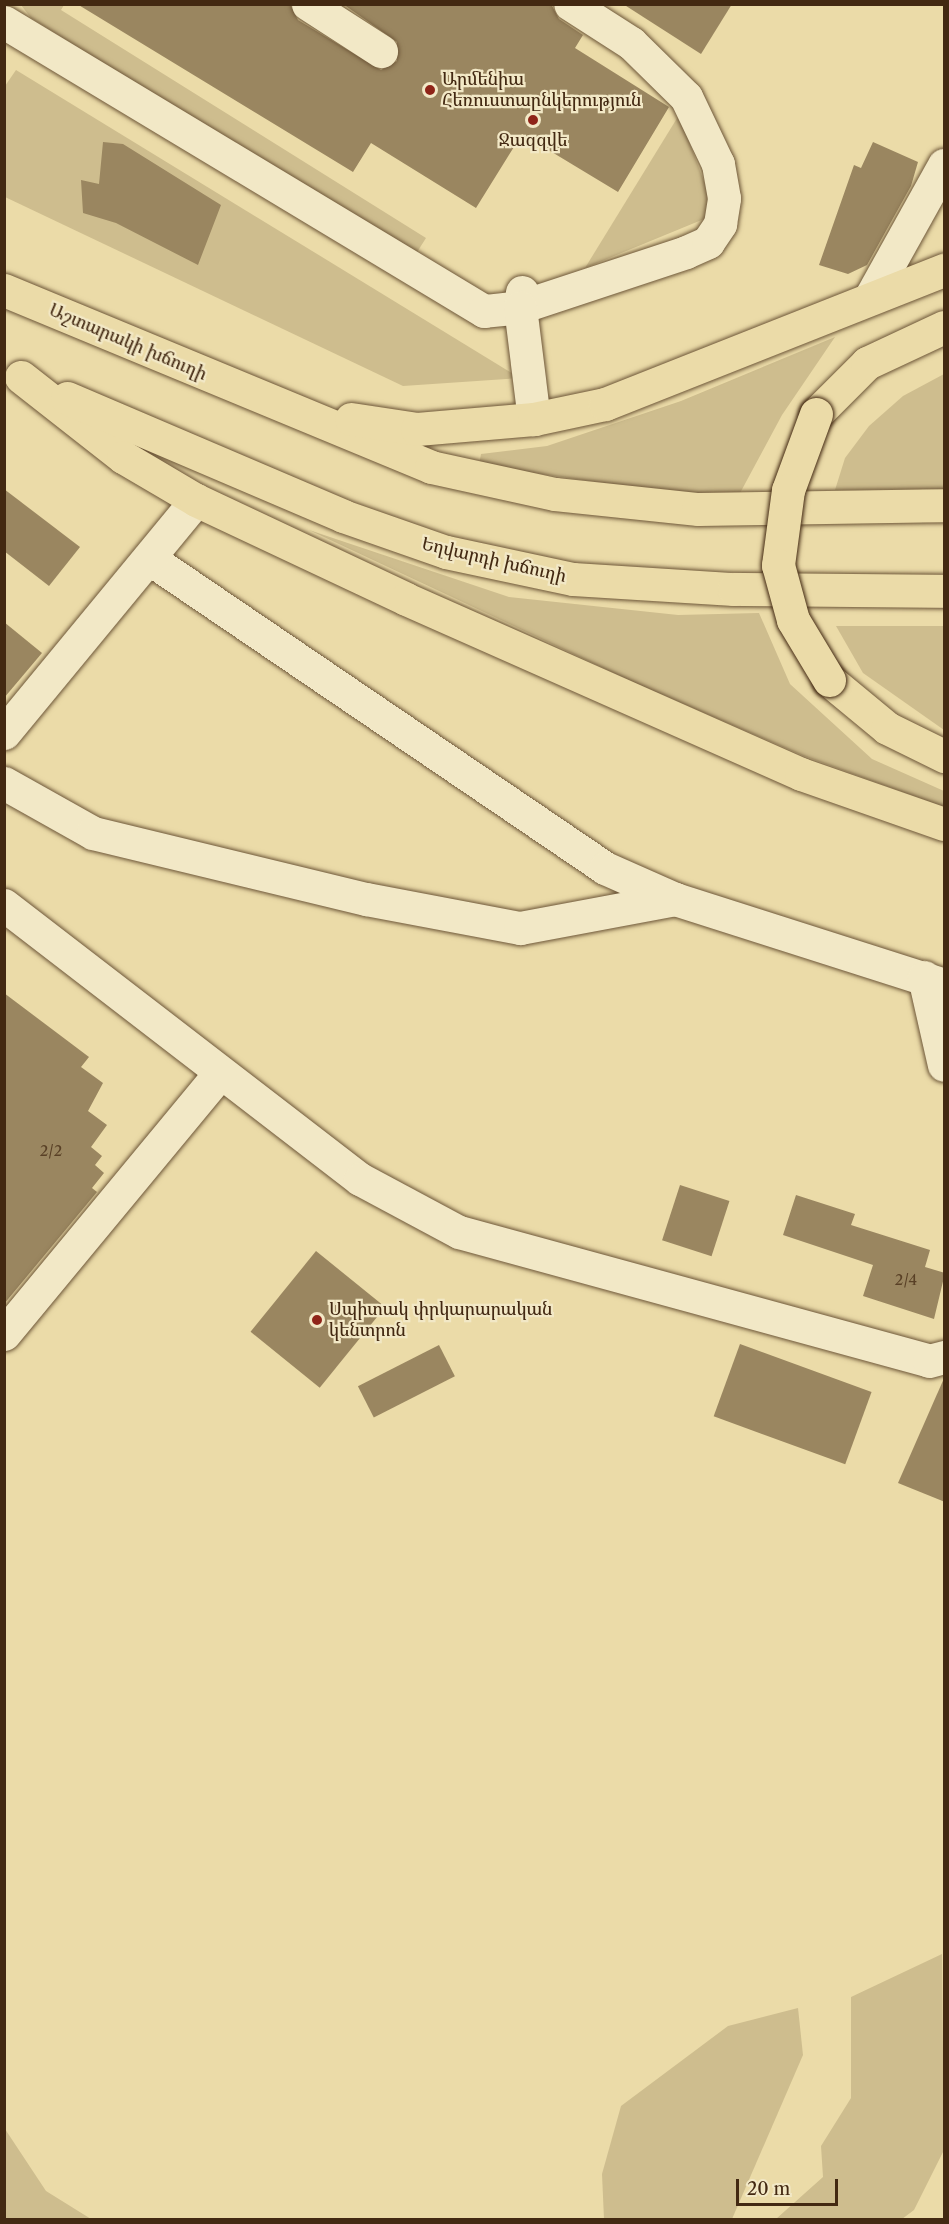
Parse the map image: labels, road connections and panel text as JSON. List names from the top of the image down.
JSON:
{
  "streets": {
    "main road": ["Աշտարակի խճուղի", "Եղվարդի խճուղի"]
  },
  "places": ["Արմենիա Հեռուստաընկերություն", "Ջազզվե", "Սպիտակ փրկարարական կենտրոն"],
  "house_numbers": ["2/2", "2/4"],
  "scale_bar": "20 m"
}
